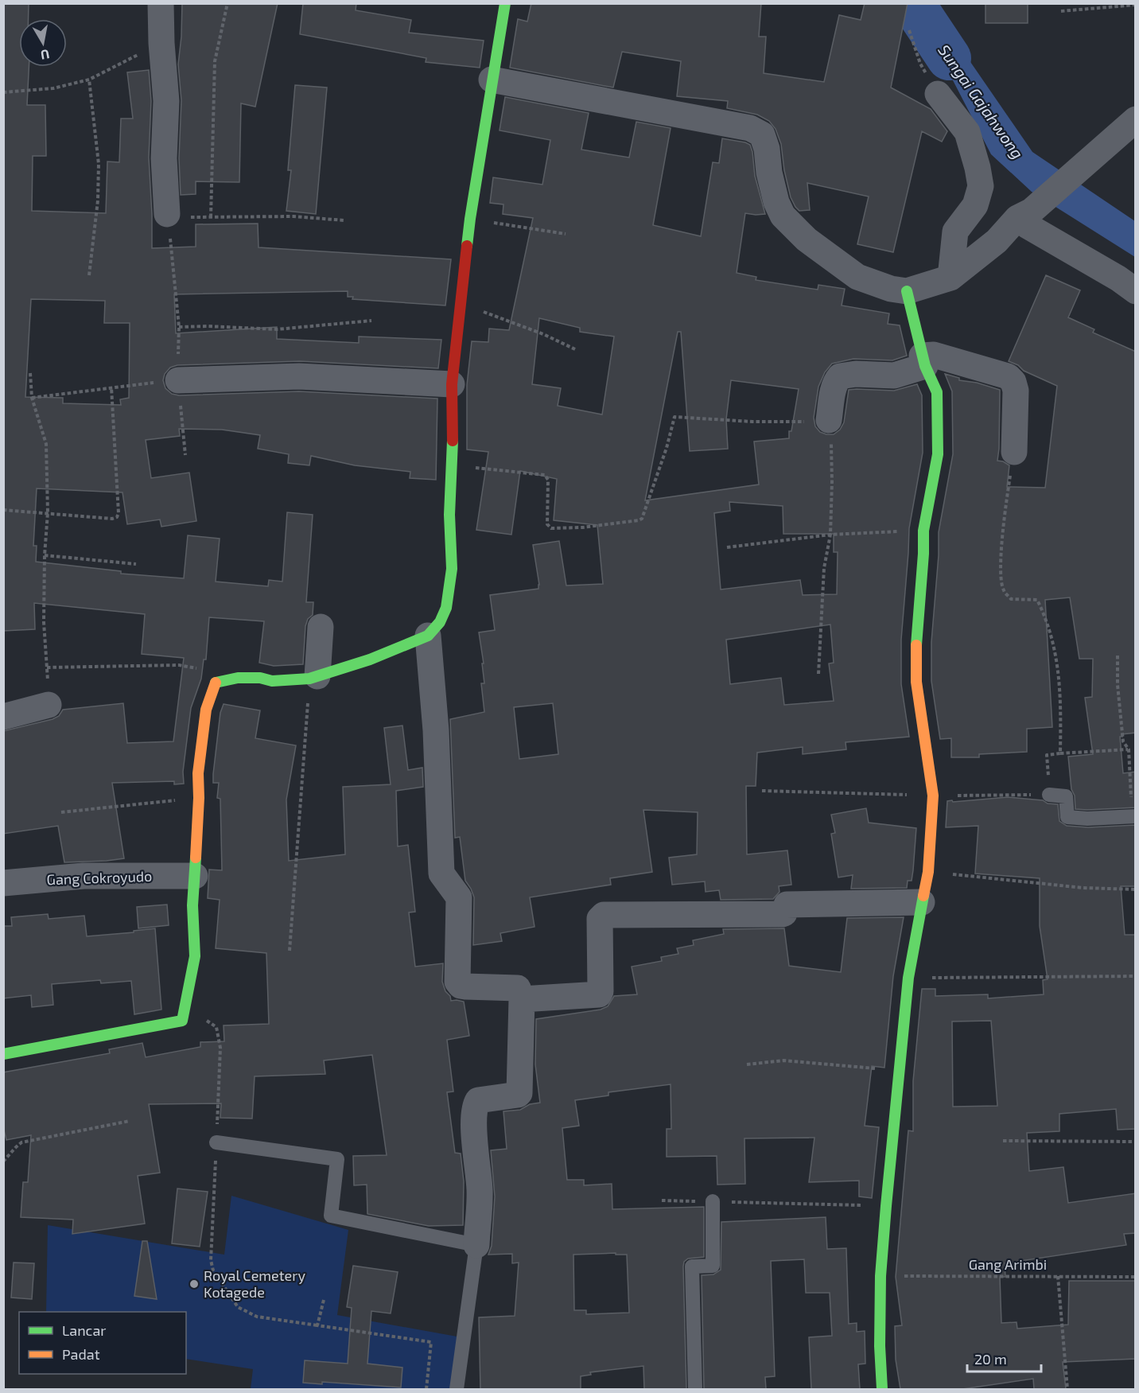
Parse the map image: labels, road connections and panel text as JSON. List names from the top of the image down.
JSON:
{
  "streets": {
    "street": ["Gang Cokroyudo"],
    "path": ["Gang Arimbi"]
  },
  "water": ["Sungai Gajahwong"],
  "places": ["Royal Cemetery Kotagede"],
  "legend": ["Lancar", "Padat"],
  "scale_bar": "20 m",
  "north": "bottom"
}
